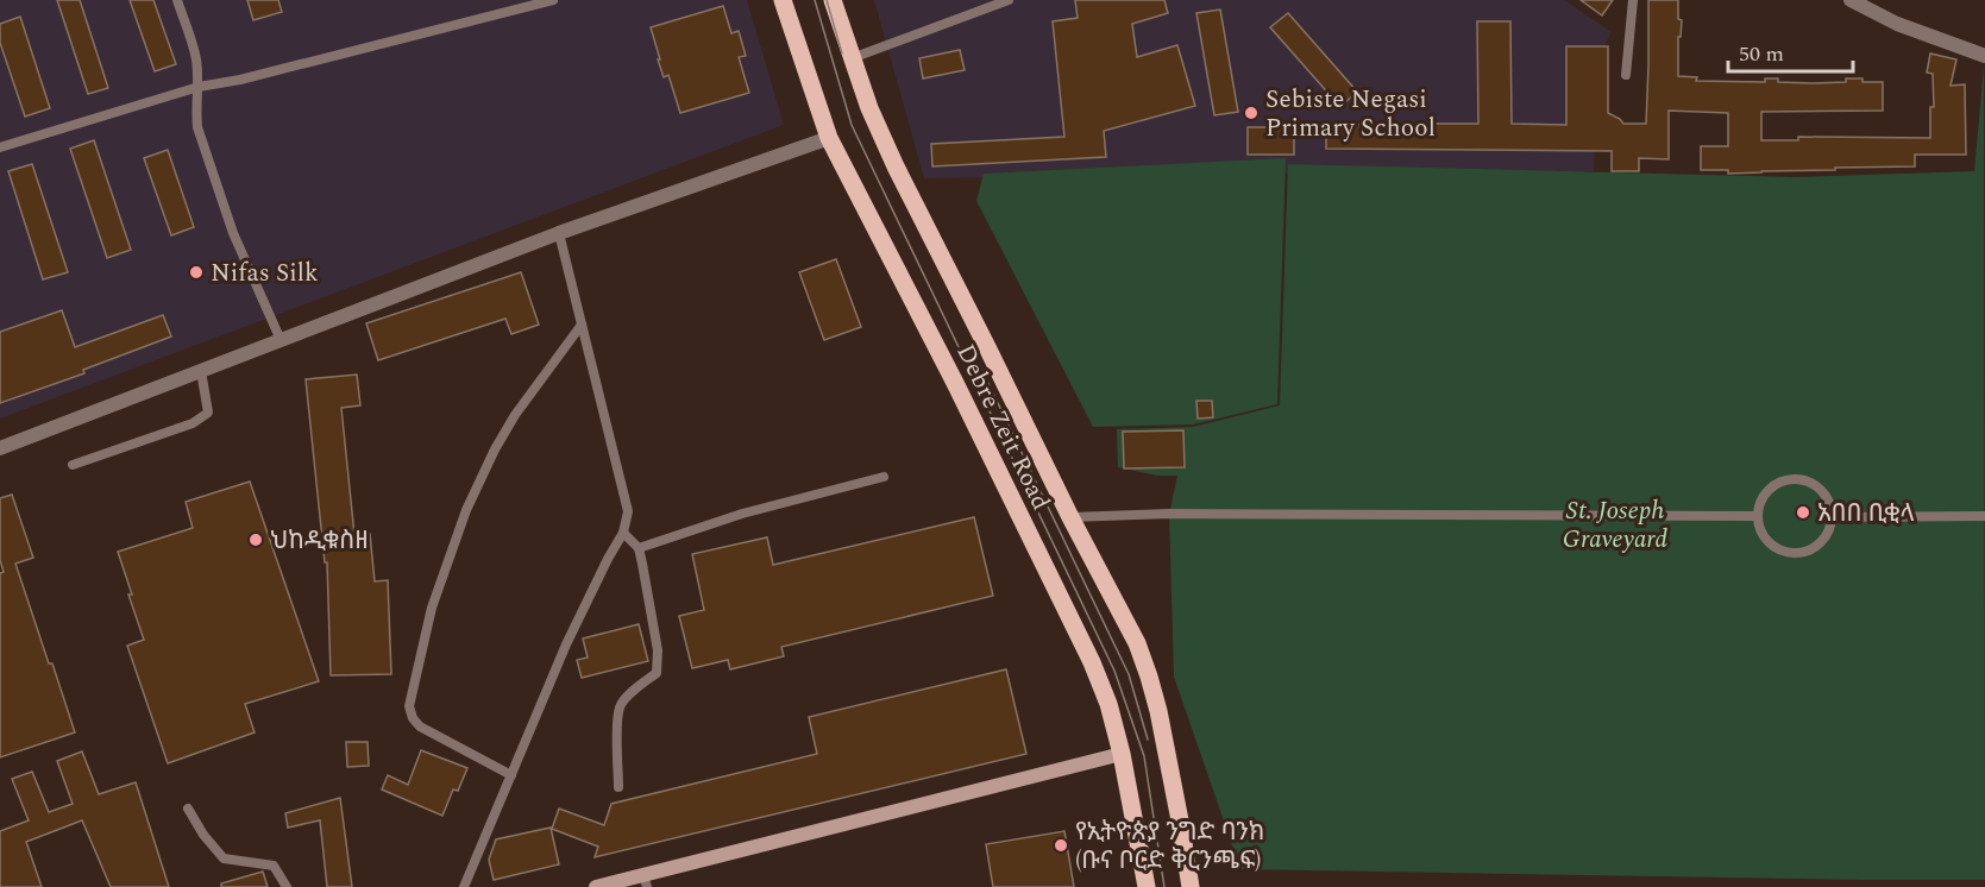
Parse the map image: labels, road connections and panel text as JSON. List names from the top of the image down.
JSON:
{
  "streets": {
    "main road": ["Debre Zeit Road"]
  },
  "parks": ["St. Joseph Graveyard"],
  "places": [
    "Sebiste Negasi Primary School",
    "Nifas Silk",
    "አበበ ቢቂላ",
    "ህከዲቁስዘ",
    "የኢትዮጵያ ንግድ ባንክ (ቡና ቦርድ ቅርንጫፍ)"
  ],
  "scale_bar": "50 m"
}
